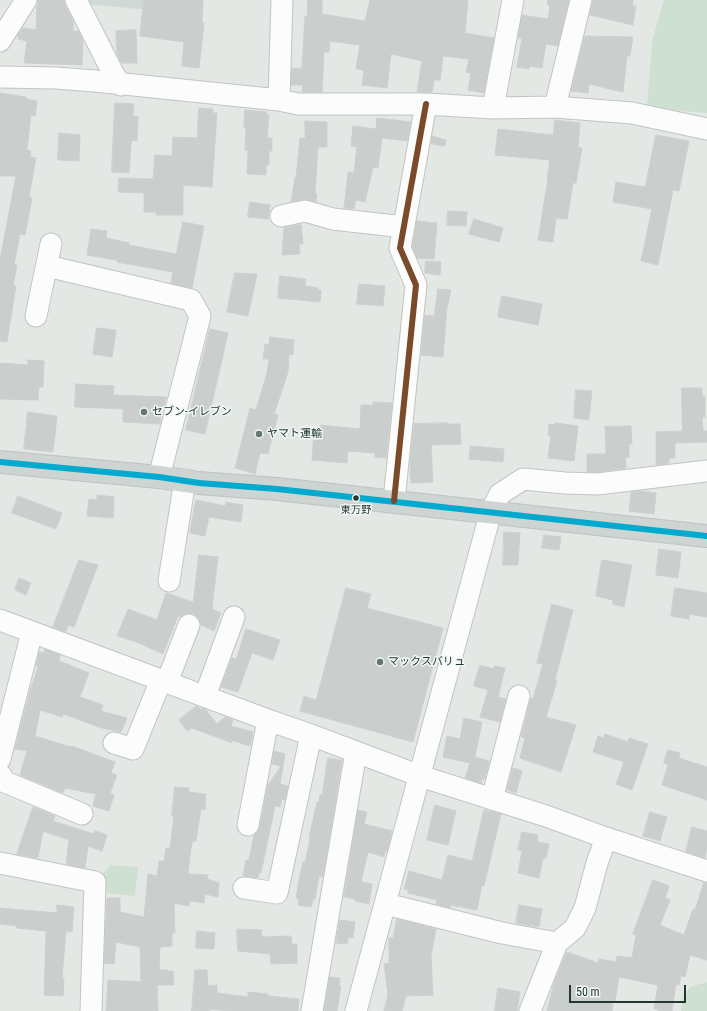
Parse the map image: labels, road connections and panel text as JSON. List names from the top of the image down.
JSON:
{
  "places": [
    "セブン-イレブン",
    "ヤマト運輸",
    "東万野",
    "マックスバリュ"
  ],
  "scale_bar": "50 m"
}
